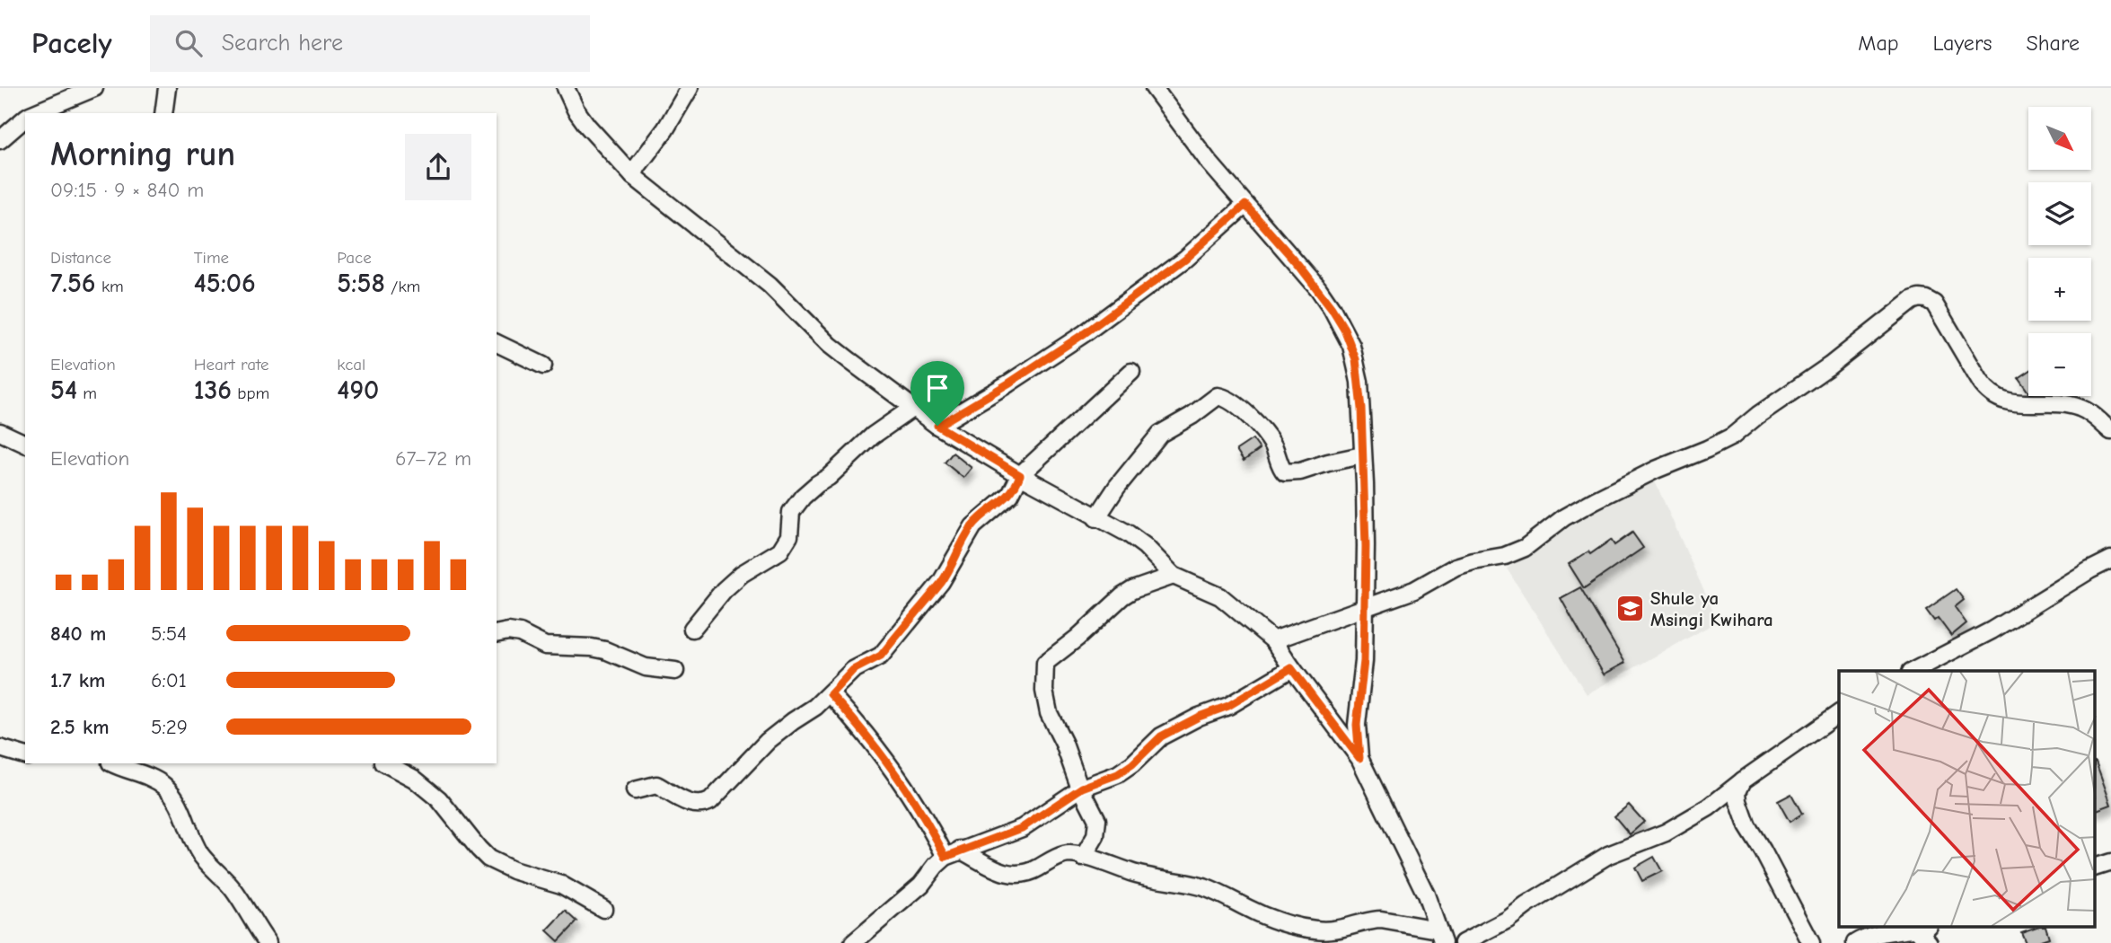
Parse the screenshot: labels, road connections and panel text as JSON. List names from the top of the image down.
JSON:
{
  "places": {
    "school or university": ["Shule ya Msingi Kwihara"]
  },
  "north": "bottom right",
  "page": {
    "header": "Pacely",
    "search": "Search here",
    "nav": ["Map", "Layers", "Share"],
    "map_buttons": ["+", "−"],
    "heading": ["Morning run", "09:15 · 9 × 840 m"],
    "stats": [
      ["Distance", "7.56 km"],
      ["Time", "45:06"],
      ["Pace", "5:58 /km"],
      ["Elevation", "54 m"],
      ["Heart rate", "136 bpm"],
      ["kcal", "490"]
    ],
    "chart": ["Elevation", "67–72 m"],
    "list": [
      {
        "name": "840 m",
        "note": "5:54"
      },
      {
        "name": "1.7 km",
        "note": "6:01"
      },
      {
        "name": "2.5 km",
        "note": "5:29"
      }
    ]
  }
}
